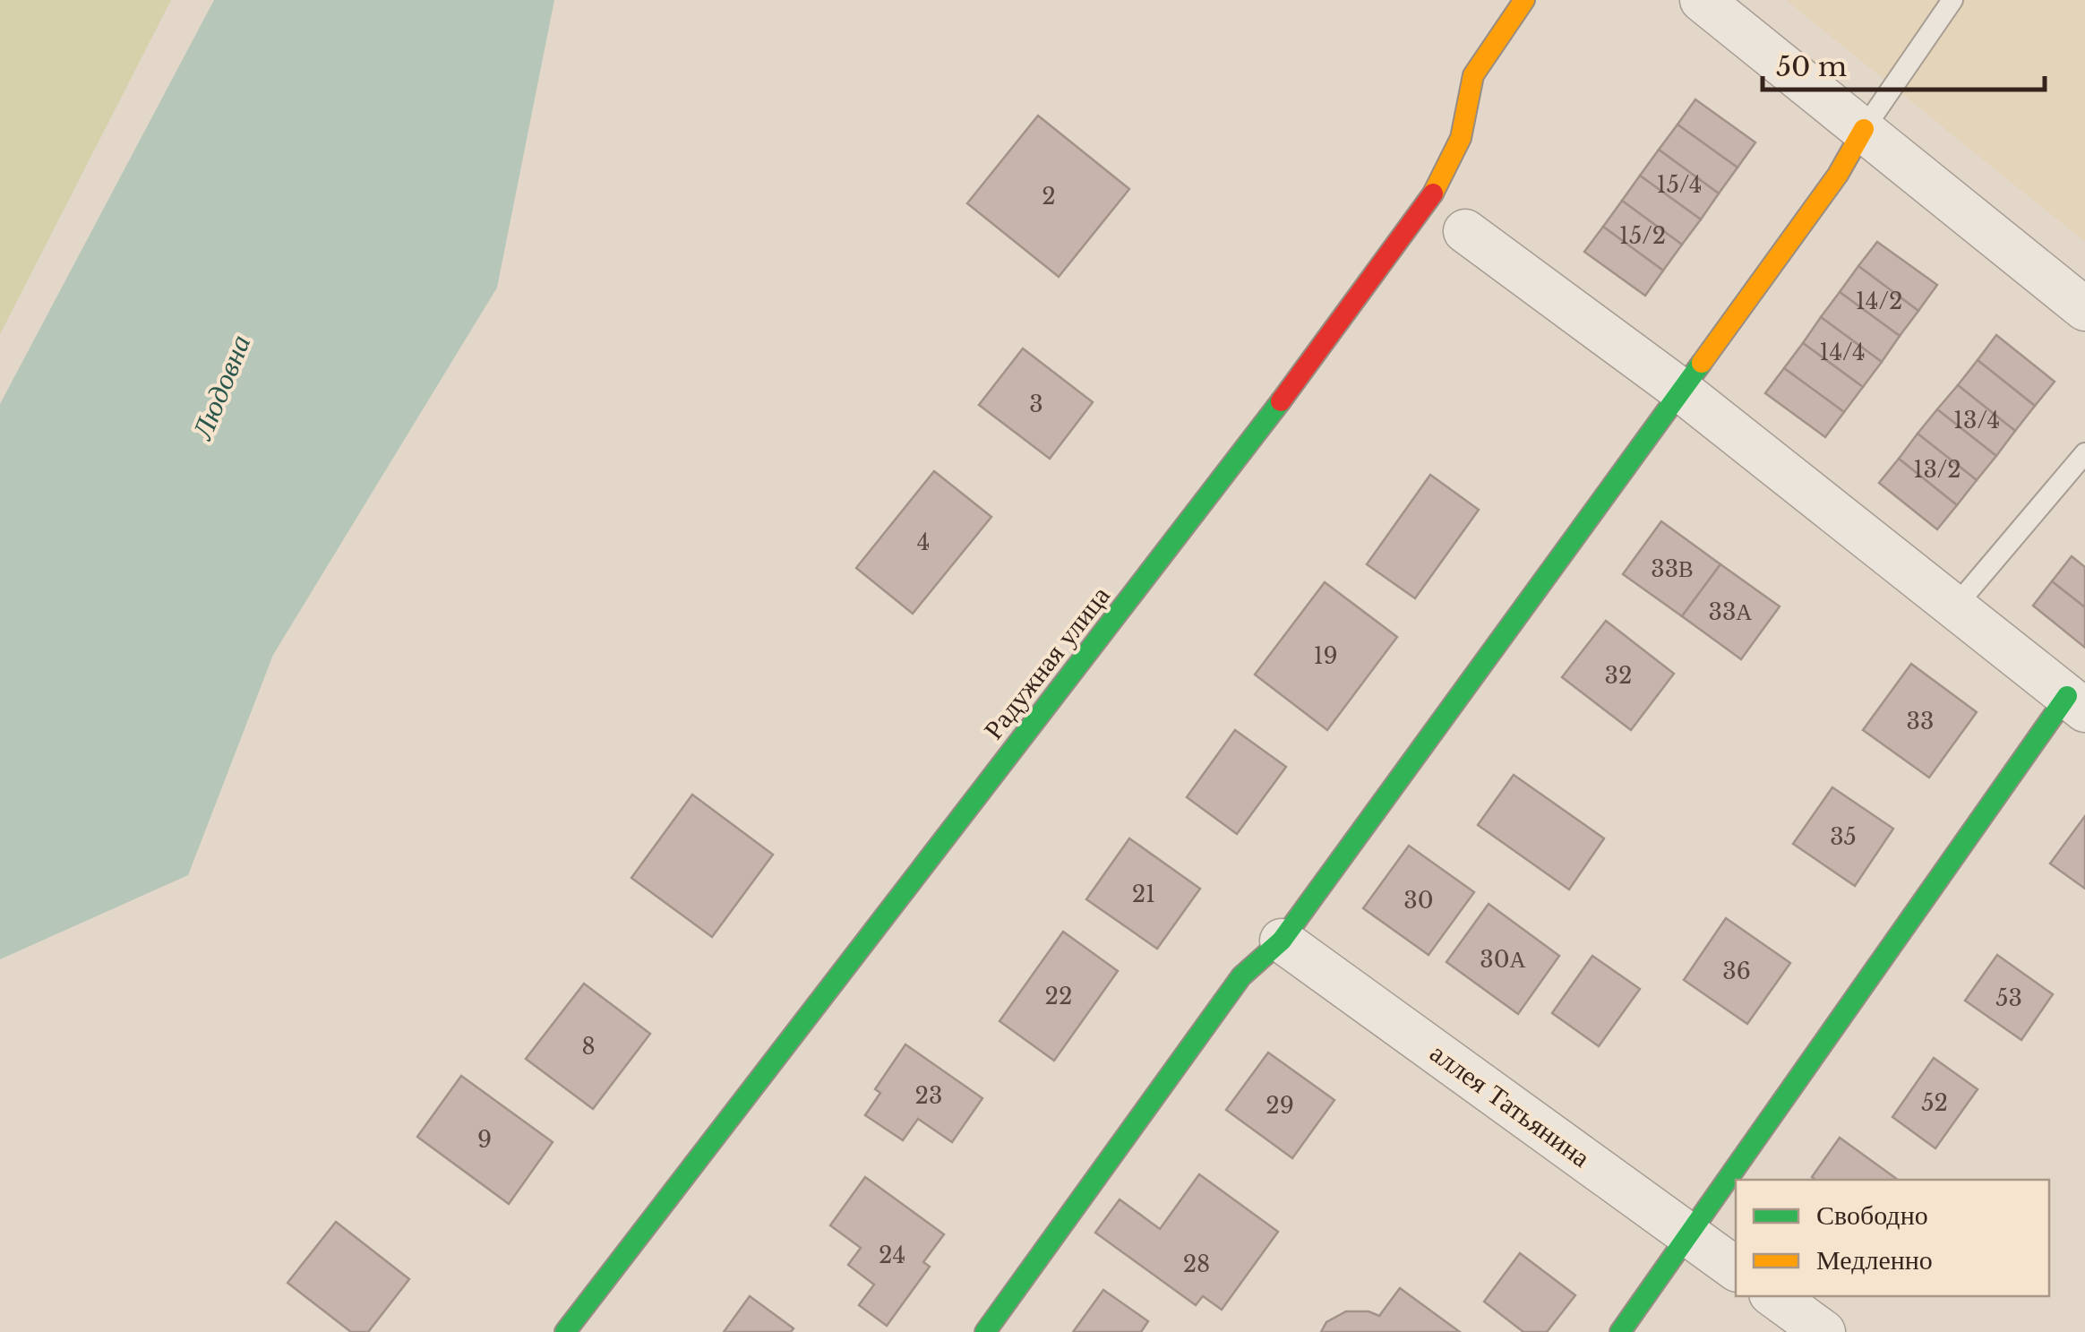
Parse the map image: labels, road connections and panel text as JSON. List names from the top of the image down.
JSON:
{
  "streets": {
    "street": ["Радужная улица", "аллея Татьянина"]
  },
  "water": ["Людовна"],
  "house_numbers": [
    "15/4",
    "2",
    "15/2",
    "14/2",
    "14/4",
    "3",
    "13/4",
    "13/2",
    "4",
    "33В",
    "33А",
    "19",
    "32",
    "33",
    "35",
    "21",
    "30",
    "30А",
    "36",
    "22",
    "53",
    "8",
    "23",
    "52",
    "29",
    "9",
    "24",
    "28"
  ],
  "legend": ["Свободно", "Медленно"],
  "scale_bar": "50 m"
}
